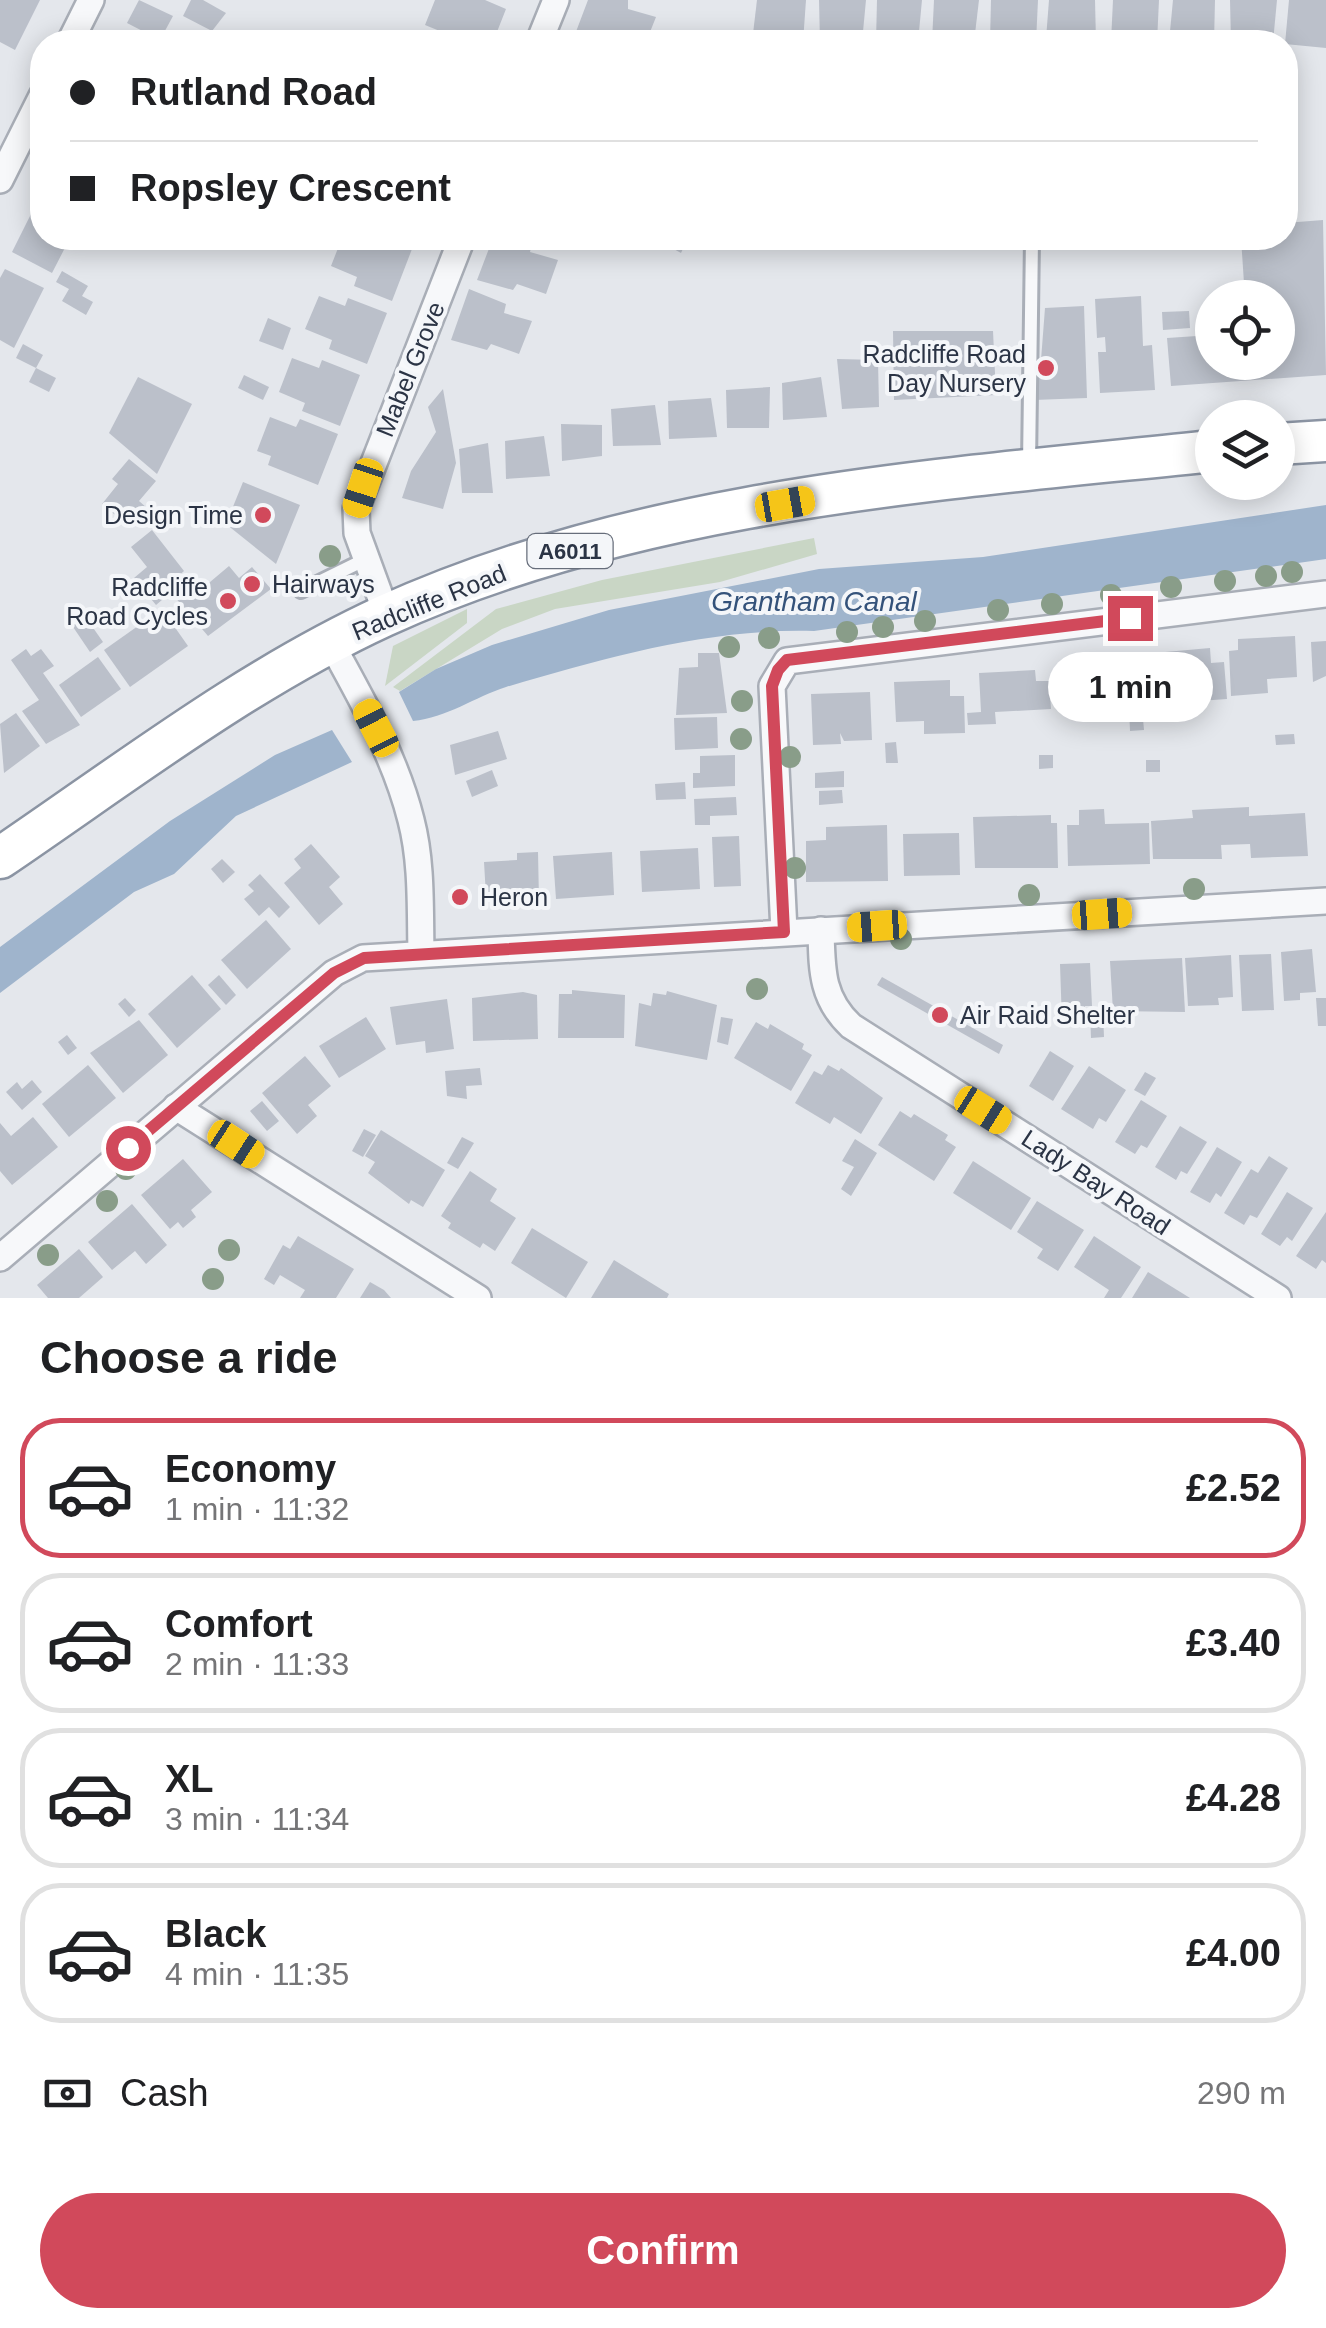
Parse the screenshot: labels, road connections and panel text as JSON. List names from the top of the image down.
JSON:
{
  "streets": {
    "highway": ["A6011", "Radcliffe Road"],
    "street": ["Mabel Grove", "Lady Bay Road"]
  },
  "crossings": [
    ["Mabel Grove", "Radcliffe Road"]
  ],
  "water": ["Grantham Canal"],
  "places": [
    "Radcliffe Road Day Nursery",
    "Design Time",
    "Hairways",
    "Radcliffe Road Cycles",
    "Heron",
    "Air Raid Shelter"
  ],
  "page": {
    "banner": ["Rutland Road", "Ropsley Crescent"],
    "bubble": "1 min",
    "heading": "Choose a ride",
    "list": [
      {
        "name": "Economy",
        "note": "1 min · 11:32",
        "value": "£2.52"
      },
      {
        "name": "Comfort",
        "note": "2 min · 11:33",
        "value": "£3.40"
      },
      {
        "name": "XL",
        "note": "3 min · 11:34",
        "value": "£4.28"
      },
      {
        "name": "Black",
        "note": "4 min · 11:35",
        "value": "£4.00"
      }
    ],
    "pay": ["Cash", "290 m"],
    "buttons": "Confirm"
  }
}
